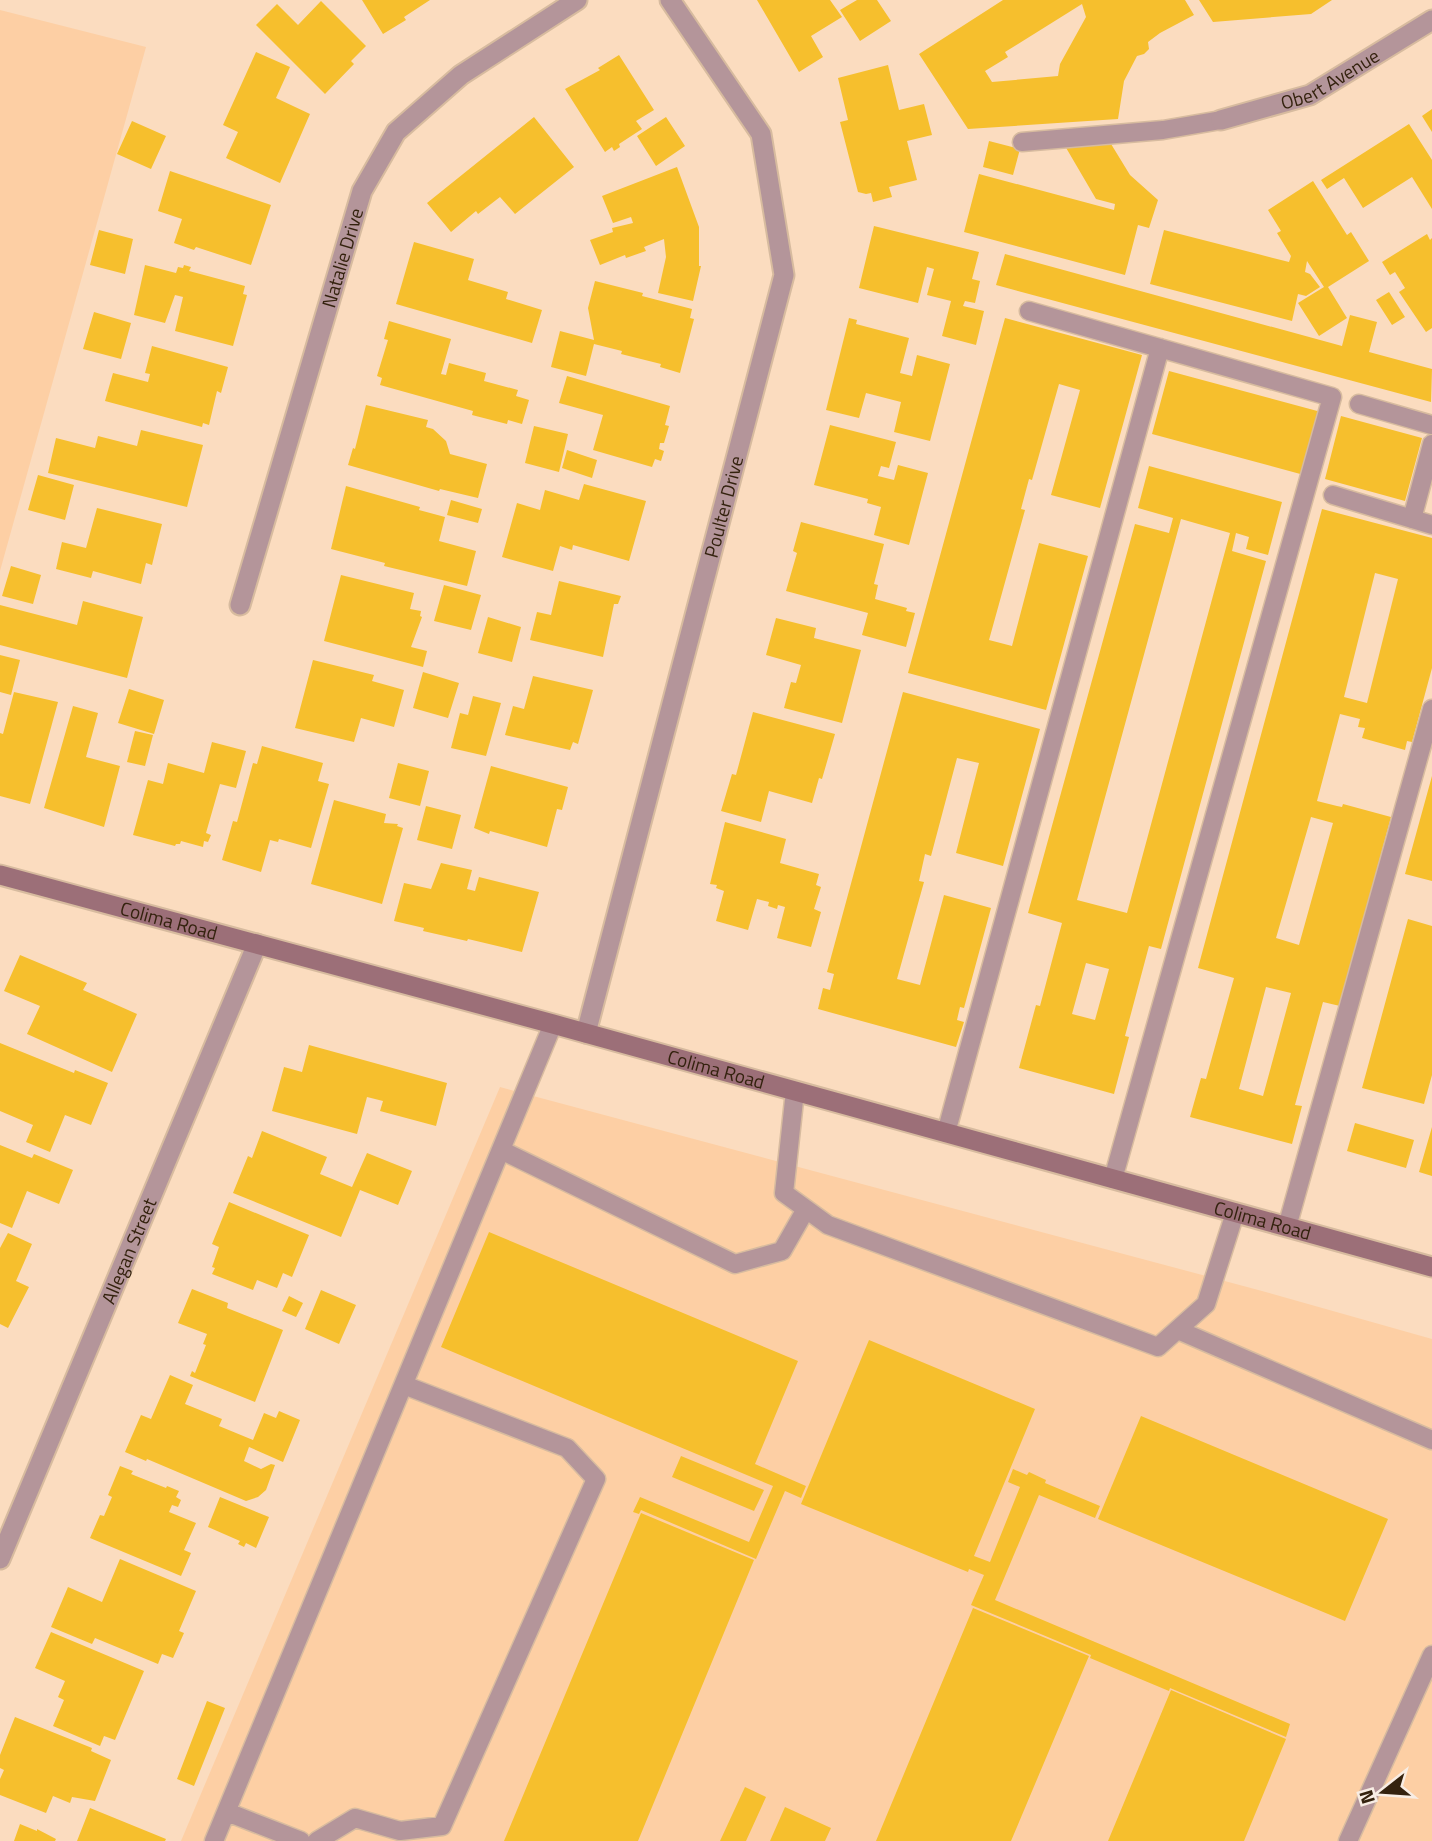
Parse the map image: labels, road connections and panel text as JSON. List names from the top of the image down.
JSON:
{
  "streets": {
    "main road": ["Colima Road"],
    "street": [
      "Obert Avenue",
      "Natalie Drive",
      "Poulter Drive",
      "Allegan Street"
    ]
  },
  "crossings": [
    ["Poulter Drive", "Colima Road"],
    ["Colima Road", "Allegan Street"]
  ],
  "north": "left"
}
